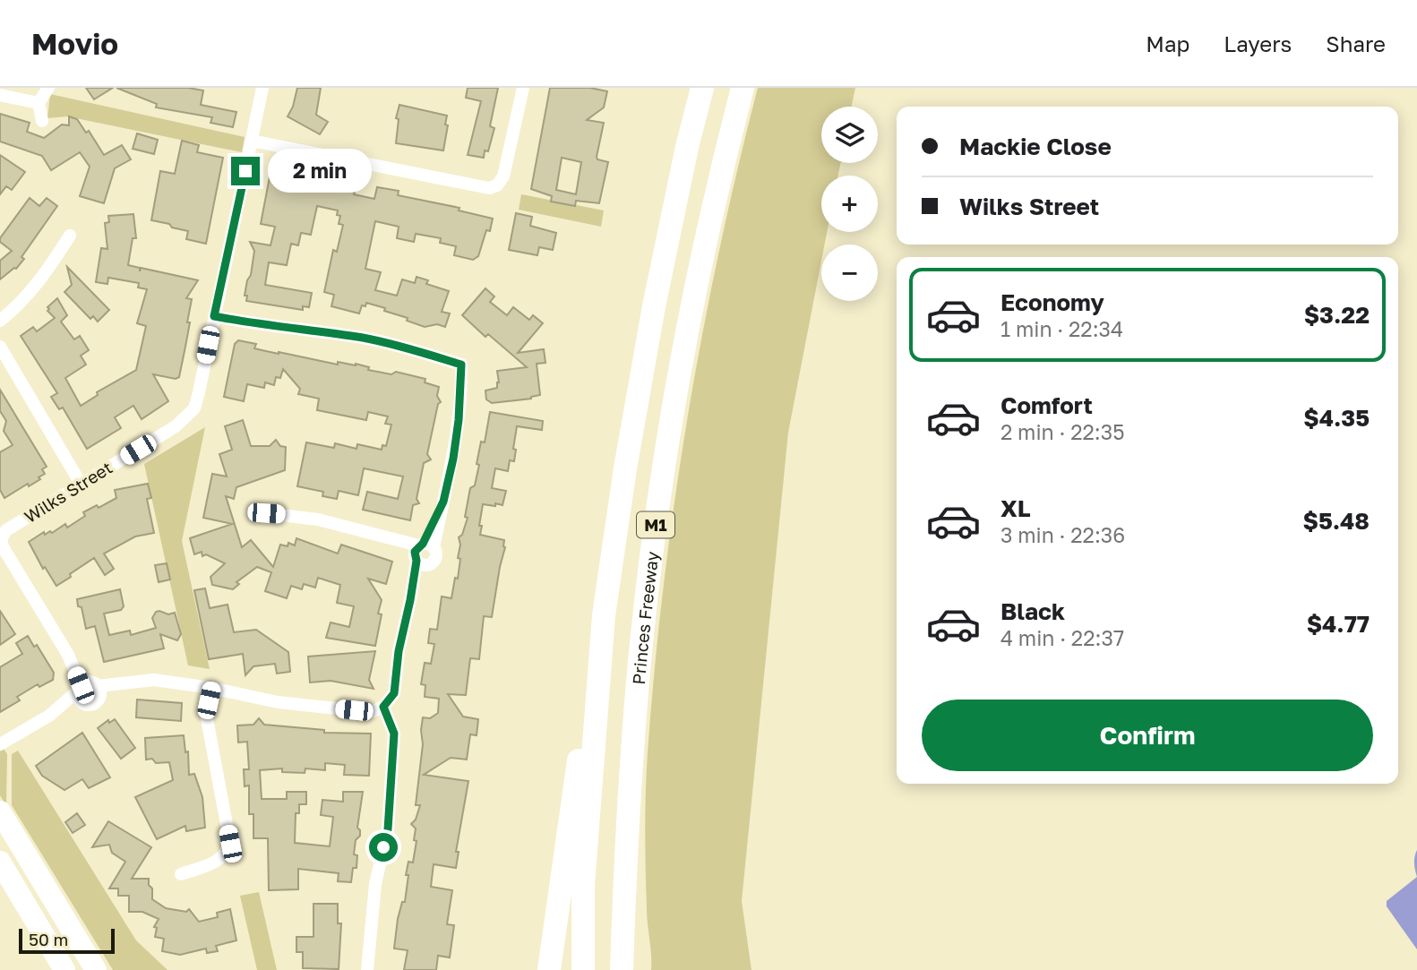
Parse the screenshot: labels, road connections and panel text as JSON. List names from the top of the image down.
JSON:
{
  "streets": {
    "highway": ["M1", "Princes Freeway"],
    "street": ["Wilks Street"]
  },
  "scale_bar": "50 m",
  "page": {
    "header": "Movio",
    "nav": ["Map", "Layers", "Share"],
    "map_buttons": ["+", "−"],
    "banner": ["Mackie Close", "Wilks Street"],
    "bubble": "2 min",
    "list": [
      {
        "name": "Economy",
        "note": "1 min · 22:34",
        "value": "$3.22"
      },
      {
        "name": "Comfort",
        "note": "2 min · 22:35",
        "value": "$4.35"
      },
      {
        "name": "XL",
        "note": "3 min · 22:36",
        "value": "$5.48"
      },
      {
        "name": "Black",
        "note": "4 min · 22:37",
        "value": "$4.77"
      }
    ],
    "buttons": "Confirm",
    "scale": "50 m"
  }
}
